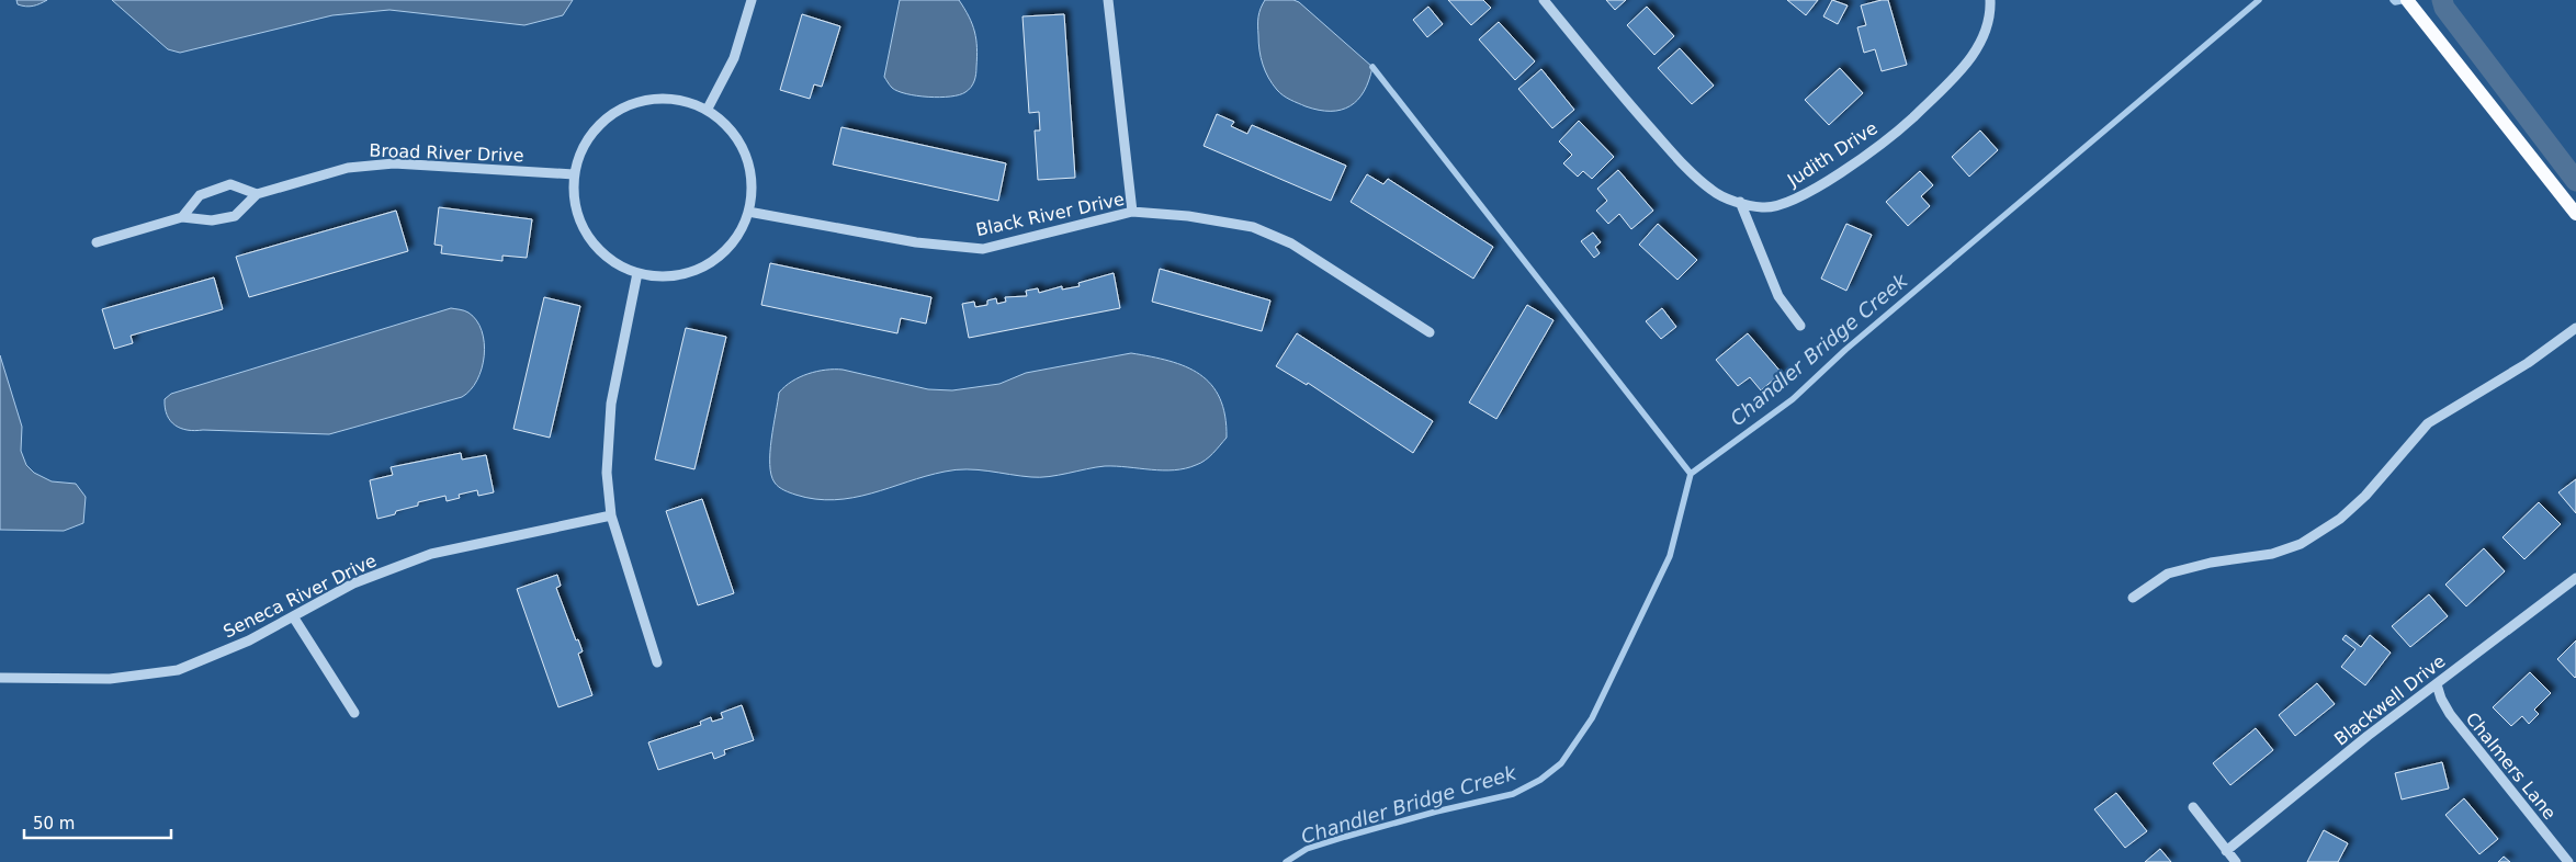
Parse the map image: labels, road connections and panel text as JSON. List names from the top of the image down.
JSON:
{
  "streets": {
    "street": [
      "Broad River Drive",
      "Judith Drive",
      "Black River Drive",
      "Seneca River Drive",
      "Blackwell Drive",
      "Chalmers Lane"
    ]
  },
  "crossings": [
    ["Broad River Drive", "Black River Drive"],
    ["Blackwell Drive", "Chalmers Lane"]
  ],
  "water": ["Chandler Bridge Creek"],
  "scale_bar": "50 m"
}
